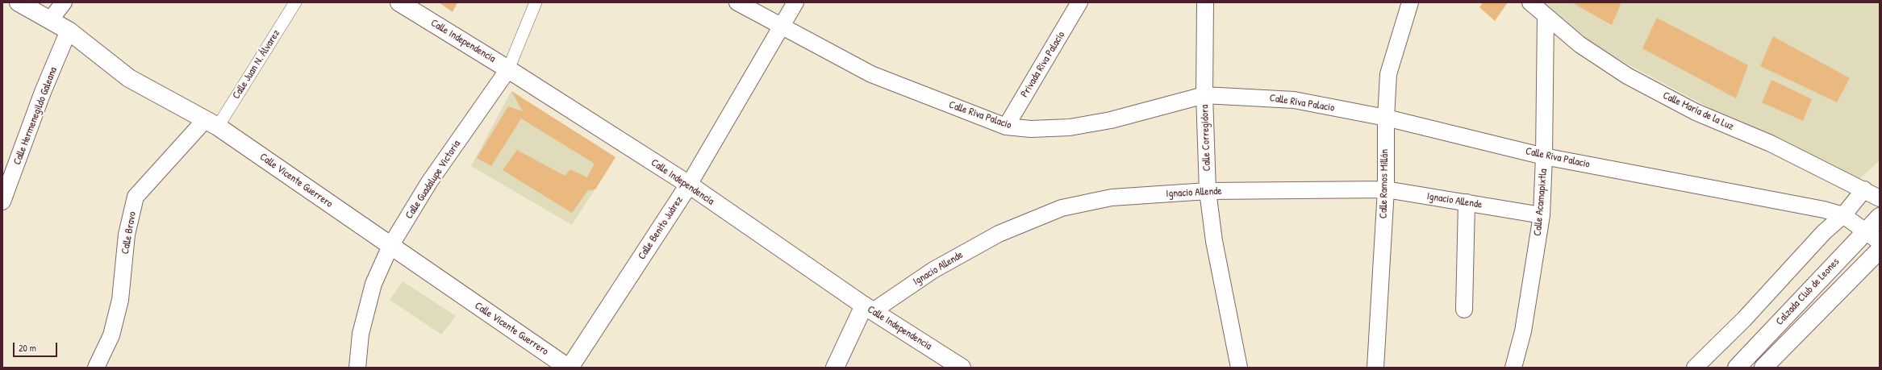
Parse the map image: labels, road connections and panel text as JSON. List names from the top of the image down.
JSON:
{
  "streets": {
    "main road": [
      "Calle Independencia",
      "Calle Vicente Guerrero",
      "Calle Benito Juárez",
      "Calzada Club de Leones"
    ],
    "street": [
      "Calle Juan N. Álvarez",
      "Privada Riva Palacio",
      "Calle Riva Palacio",
      "Calle María de la Luz",
      "Calle Hermenegildo Galeana",
      "Calle Corregidora",
      "Calle Guadalupe Victoria",
      "Calle Ramos Millán",
      "Ignacio Allende",
      "Calle Acamapixtla",
      "Calle Bravo"
    ]
  },
  "crossings": [
    ["Calle Independencia", "Calle Guadalupe Victoria"],
    ["Calle Independencia", "Ignacio Allende"],
    ["Calle Independencia", "Calle Benito Juárez"],
    ["Calle Juan N. Álvarez", "Calle Vicente Guerrero"],
    ["Calle Juan N. Álvarez", "Calle Bravo"],
    ["Privada Riva Palacio", "Calle Riva Palacio"],
    ["Calle Riva Palacio", "Calle Corregidora"],
    ["Calle Riva Palacio", "Calle Ramos Millán"],
    ["Calle Riva Palacio", "Calle Acamapixtla"],
    ["Calle Riva Palacio", "Calle Benito Juárez"],
    ["Calle Riva Palacio", "Calzada Club de Leones"],
    ["Calle María de la Luz", "Calle Acamapixtla"],
    ["Calle Hermenegildo Galeana", "Calle Vicente Guerrero"],
    ["Calle Corregidora", "Ignacio Allende"],
    ["Calle Guadalupe Victoria", "Calle Vicente Guerrero"],
    ["Calle Vicente Guerrero", "Calle Benito Juárez"],
    ["Calle Vicente Guerrero", "Calle Bravo"],
    ["Calle Ramos Millán", "Ignacio Allende"],
    ["Ignacio Allende", "Calle Acamapixtla"]
  ],
  "scale_bar": "20 m"
}
